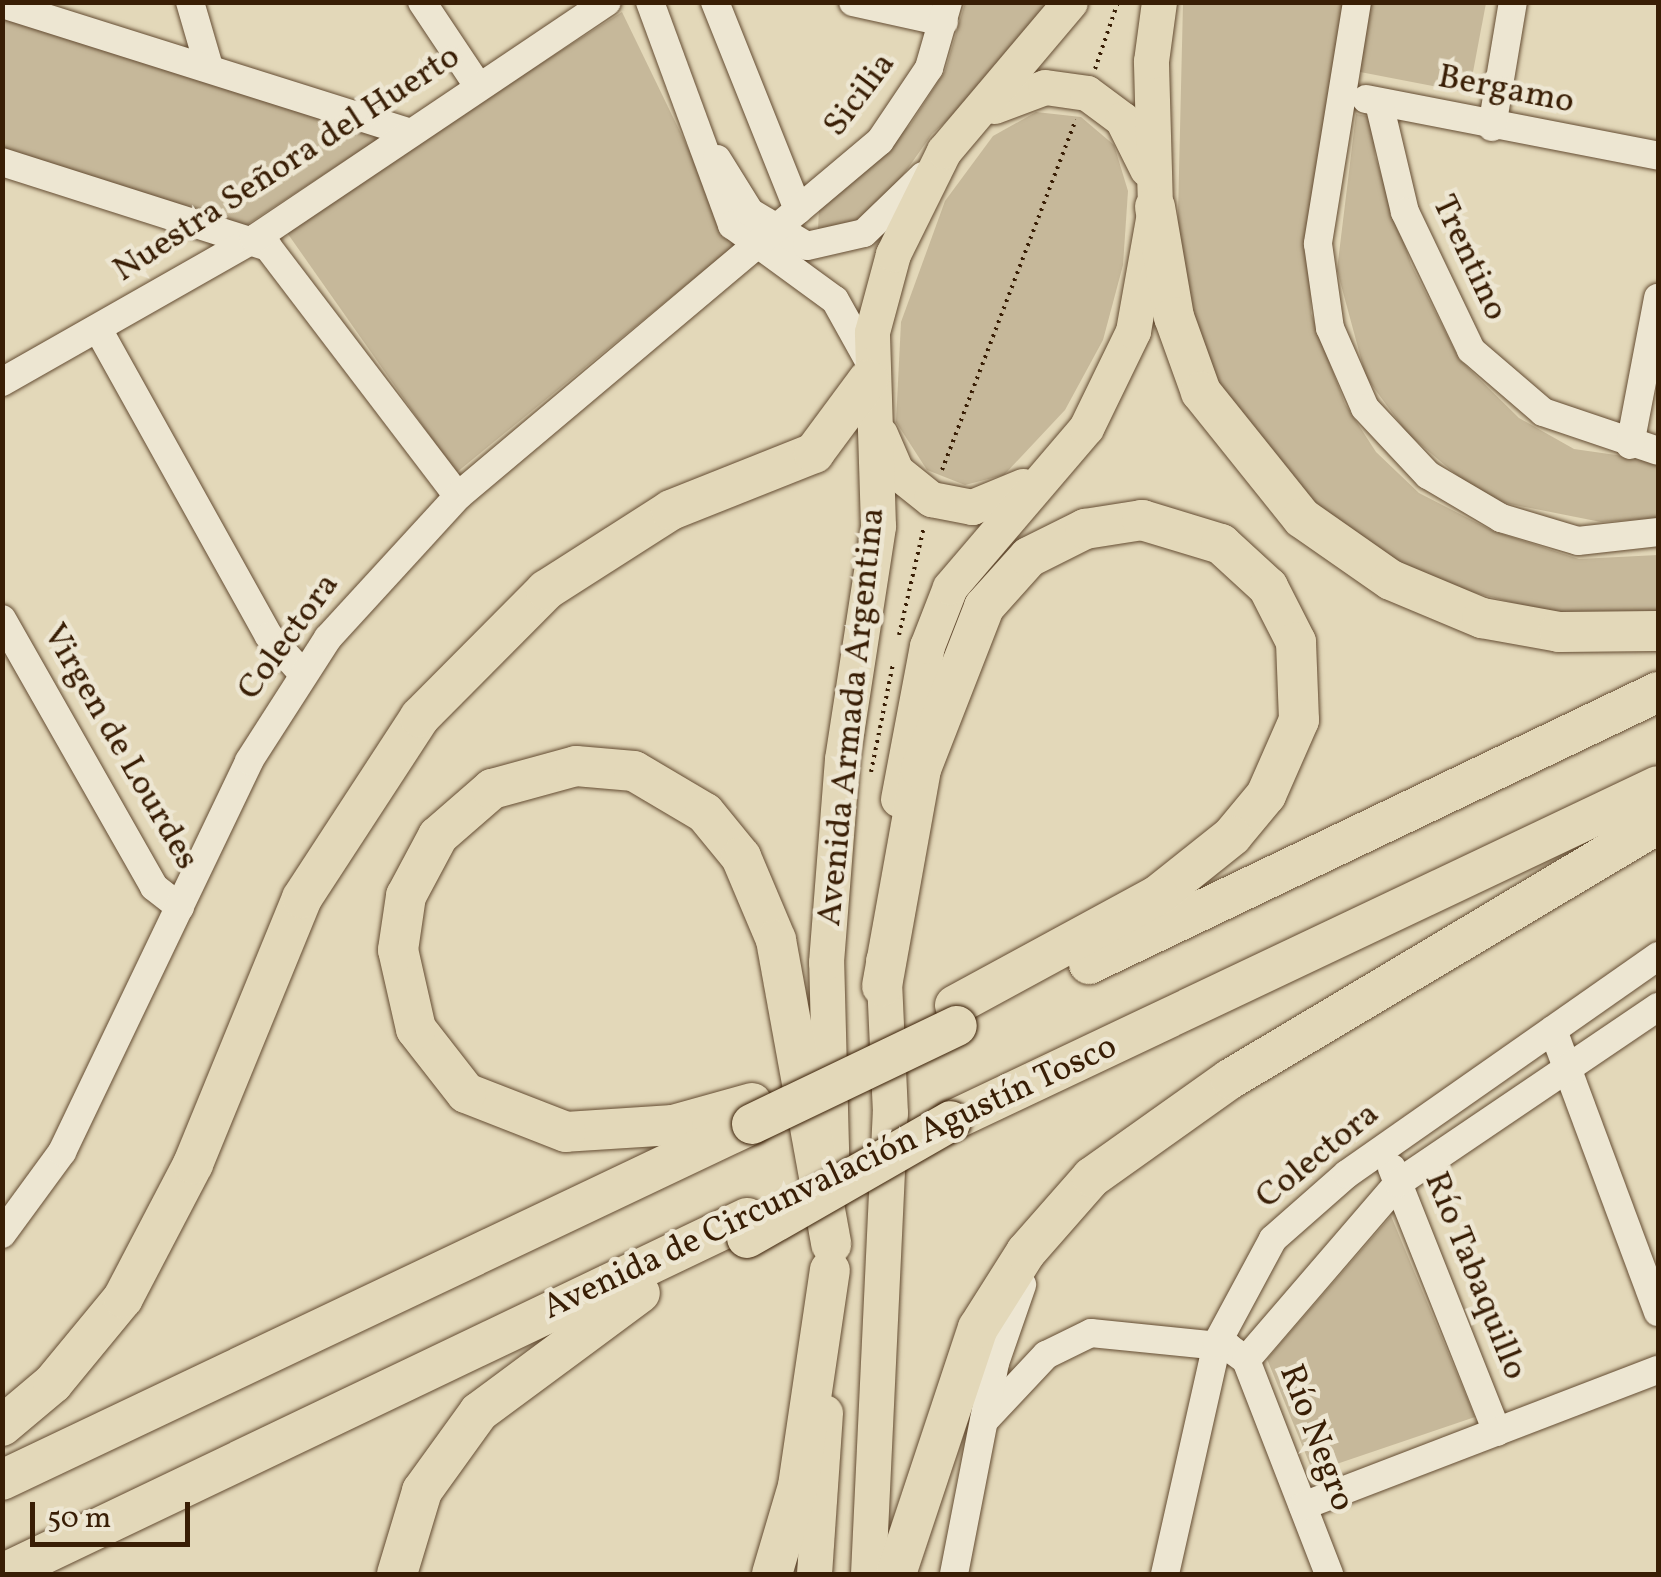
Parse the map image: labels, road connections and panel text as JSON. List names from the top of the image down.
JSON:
{
  "streets": {
    "highway": ["Avenida de Circunvalación Agustín Tosco"],
    "main road": ["Avenida Armada Argentina"],
    "street": [
      "Bergamo",
      "Sicilia",
      "Nuestra Señora del Huerto",
      "Trentino",
      "Colectora",
      "Virgen de Lourdes",
      "Río Tabaquillo",
      "Río Negro"
    ]
  },
  "crossings": [
    ["Bergamo", "Trentino"],
    ["Sicilia", "Colectora"],
    ["Colectora", "Virgen de Lourdes"],
    ["Colectora", "Río Tabaquillo"],
    ["Colectora", "Río Negro"]
  ],
  "scale_bar": "50 m"
}
